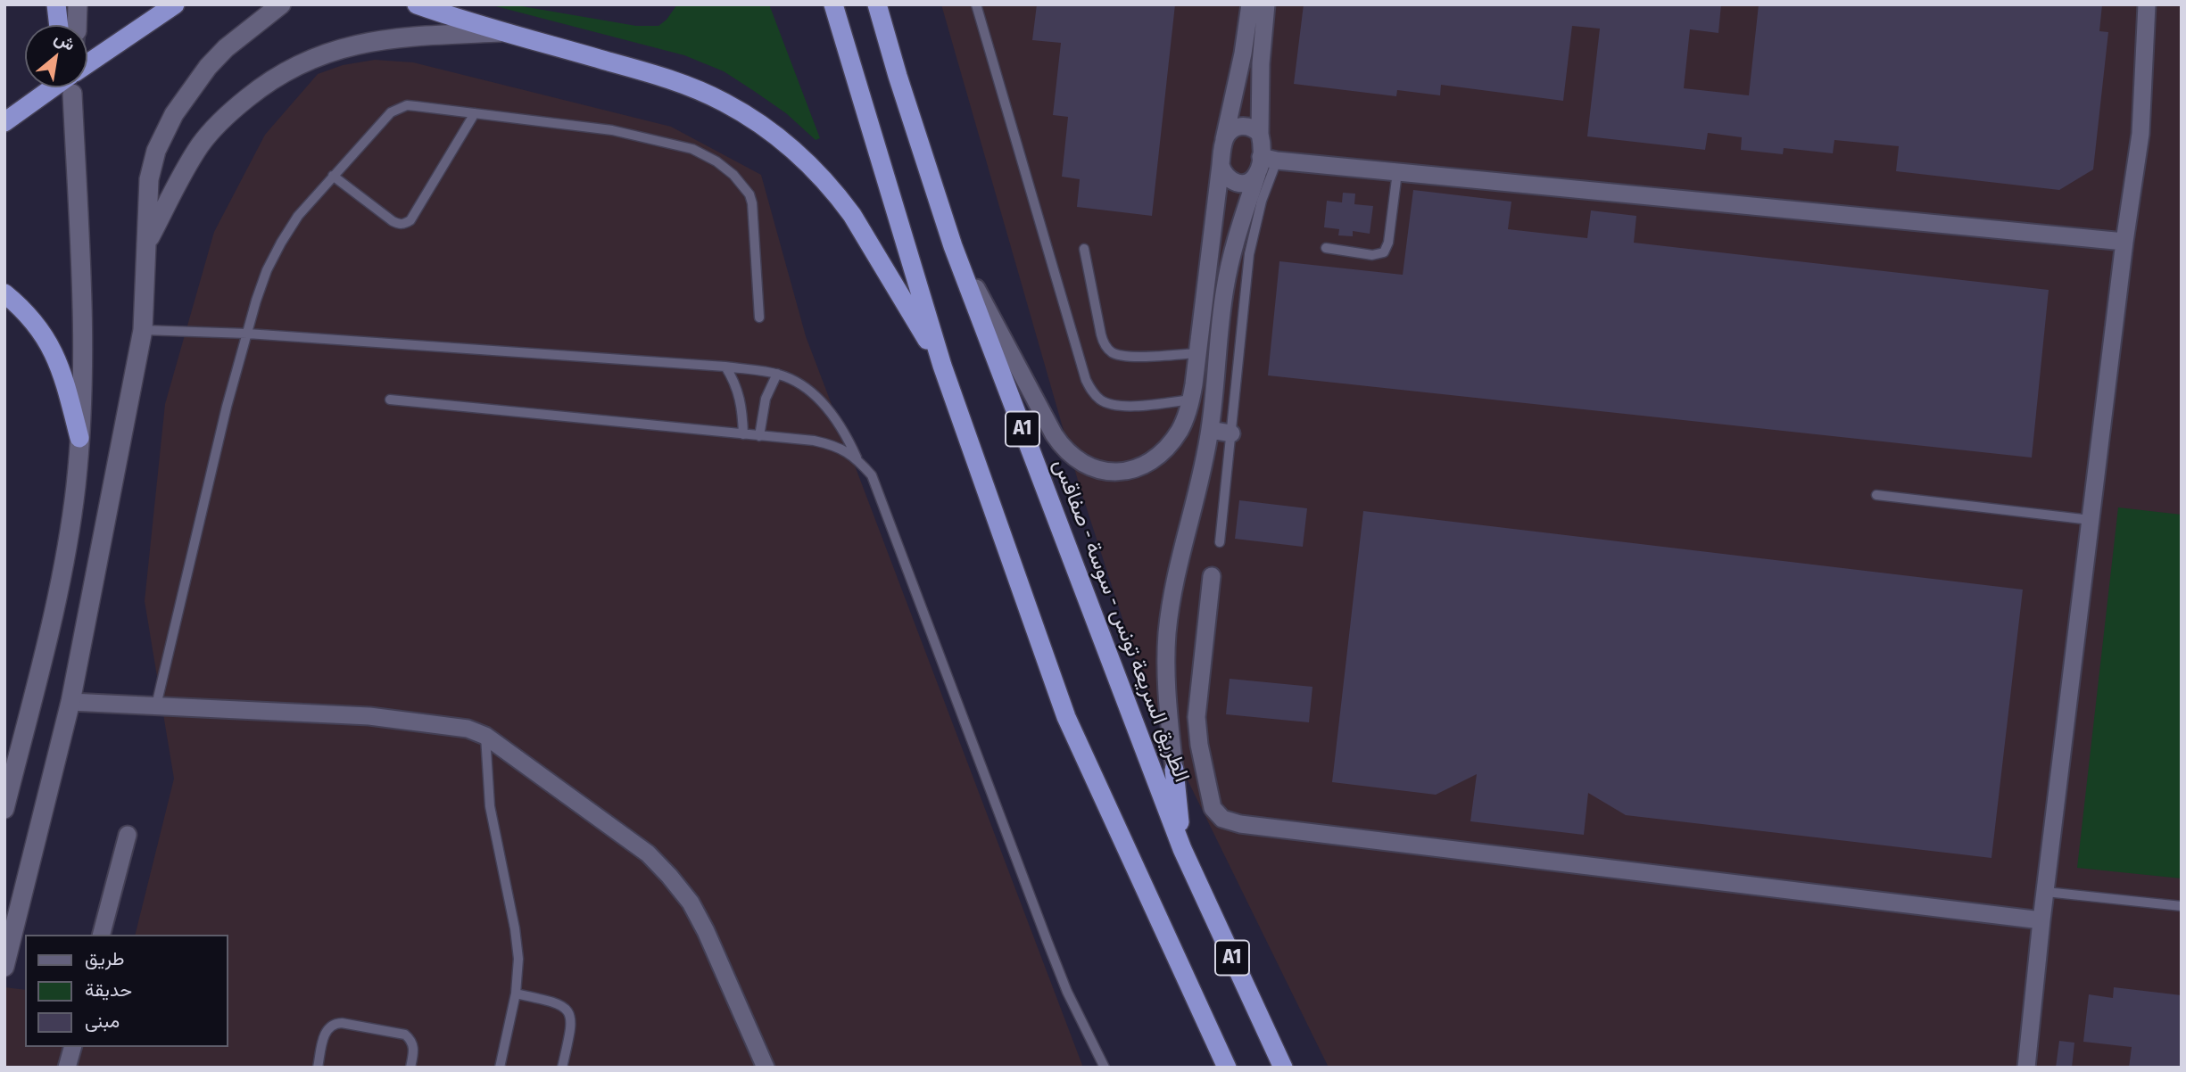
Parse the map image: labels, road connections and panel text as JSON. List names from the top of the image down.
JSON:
{
  "streets": {
    "highway": ["A1", "الطريق السريعة تونس - سوسة - صفاقس"]
  },
  "legend": ["طريق", "حديقة", "مبنى"],
  "north": "top right"
}
